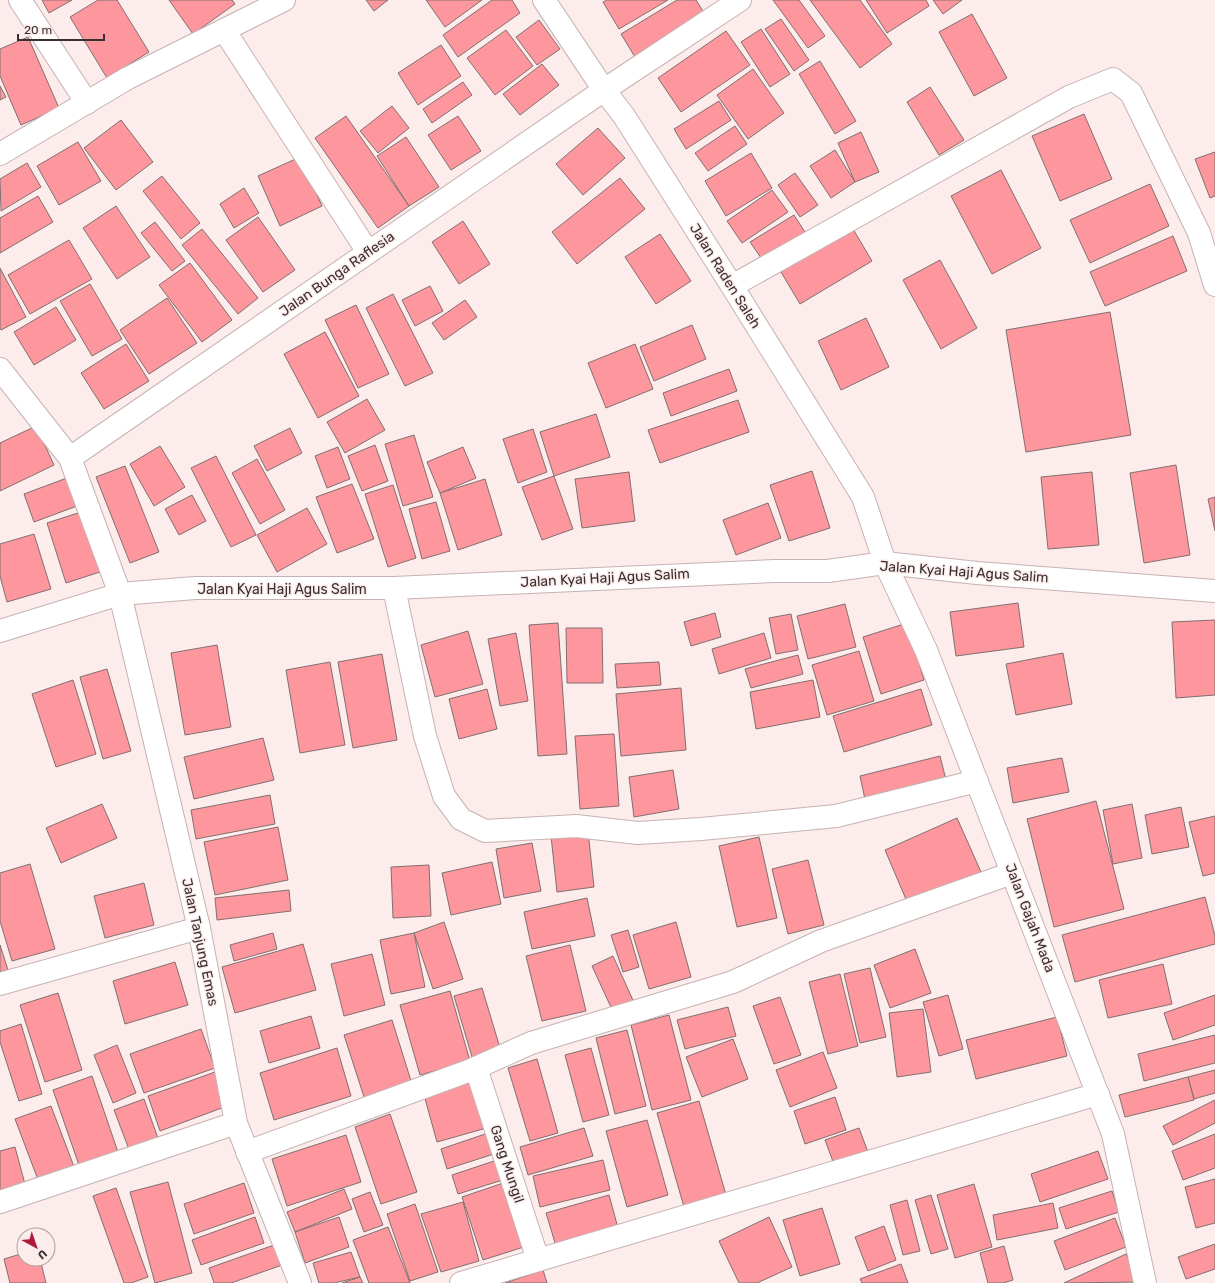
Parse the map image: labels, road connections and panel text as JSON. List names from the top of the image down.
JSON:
{
  "streets": {
    "street": [
      "Jalan Bunga Raflesia",
      "Jalan Raden Saleh",
      "Jalan Kyai Haji Agus Salim",
      "Jalan Gajah Mada",
      "Jalan Tanjung Emas",
      "Gang Mungil"
    ]
  },
  "crossings": [
    ["Jalan Bunga Raflesia", "Jalan Raden Saleh"],
    ["Jalan Bunga Raflesia", "Jalan Tanjung Emas"],
    ["Jalan Raden Saleh", "Jalan Kyai Haji Agus Salim"],
    ["Jalan Raden Saleh", "Jalan Gajah Mada"],
    ["Jalan Kyai Haji Agus Salim", "Jalan Gajah Mada"],
    ["Jalan Kyai Haji Agus Salim", "Jalan Tanjung Emas"]
  ],
  "scale_bar": "20 m",
  "north": "bottom right"
}
